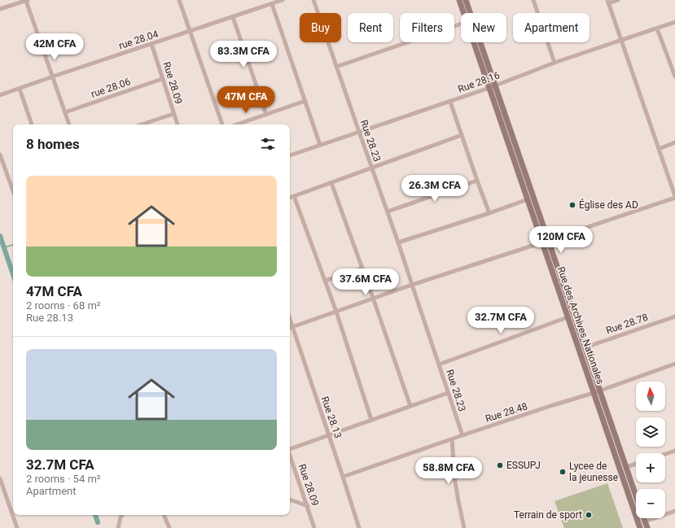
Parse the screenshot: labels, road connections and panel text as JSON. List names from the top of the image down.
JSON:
{
  "streets": {
    "street": [
      "rue 28.04",
      "Rue 28.16",
      "Rue 28.09",
      "rue 28.06",
      "Rue 28.23",
      "Rue 28.78",
      "Rue des Archives Nationales",
      "Rue 28.48",
      "Rue 28.13"
    ]
  },
  "crossings": [
    ["rue 28.04", "Rue 28.09"],
    ["Rue 28.16", "Rue 28.23"],
    ["Rue 28.16", "Rue des Archives Nationales"],
    ["Rue 28.09", "rue 28.06"],
    ["Rue 28.23", "Rue 28.48"],
    ["Rue 28.78", "Rue des Archives Nationales"],
    ["Rue des Archives Nationales", "Rue 28.48"],
    ["Rue 28.48", "Rue 28.13"]
  ],
  "places": [
    "Église des AD",
    "ESSUPJ",
    "Lycee de la jeunesse",
    "Terrain de sport"
  ],
  "north": "top",
  "page": {
    "chip": [
      "Buy",
      "Rent",
      "Filters",
      "New",
      "Apartment"
    ],
    "price": [
      "42M CFA",
      "83.3M CFA",
      "47M CFA",
      "26.3M CFA",
      "120M CFA",
      "37.6M CFA",
      "32.7M CFA",
      "58.8M CFA"
    ],
    "heading": "8 homes",
    "list": [
      {
        "name": "47M CFA",
        "note": "2 rooms · 68 m² · Rue 28.13"
      },
      {
        "name": "32.7M CFA",
        "note": "2 rooms · 54 m² · Apartment"
      }
    ],
    "map_buttons": ["+", "−"]
  }
}
